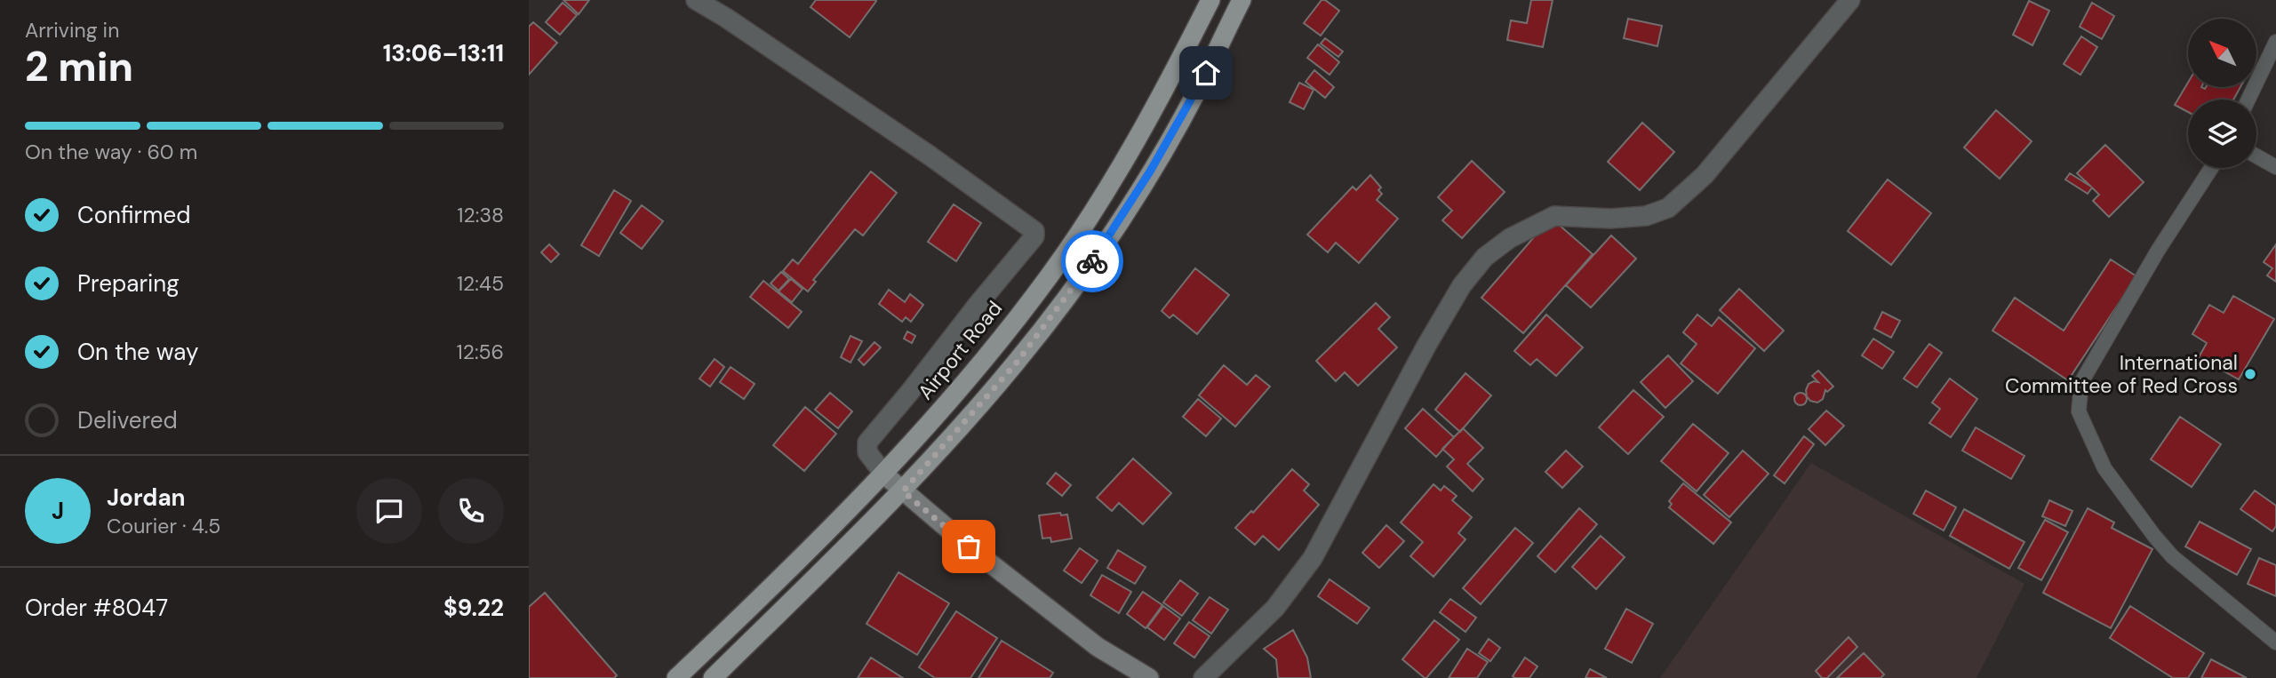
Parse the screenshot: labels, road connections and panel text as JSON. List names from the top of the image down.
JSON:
{
  "streets": {
    "main road": ["Airport Road"]
  },
  "places": ["International Committee of Red Cross"],
  "north": "top left",
  "page": {
    "heading": ["2 min", "Arriving in", "13:06–13:11"],
    "panel": [
      "Jordan",
      "Courier · 4.5",
      "Order #8047",
      "$9.22"
    ],
    "bar": "On the way · 60 m",
    "list": [
      ["Confirmed", "12:38"],
      ["Preparing", "12:45"],
      ["On the way", "12:56"],
      "Delivered"
    ],
    "round": "J"
  }
}
